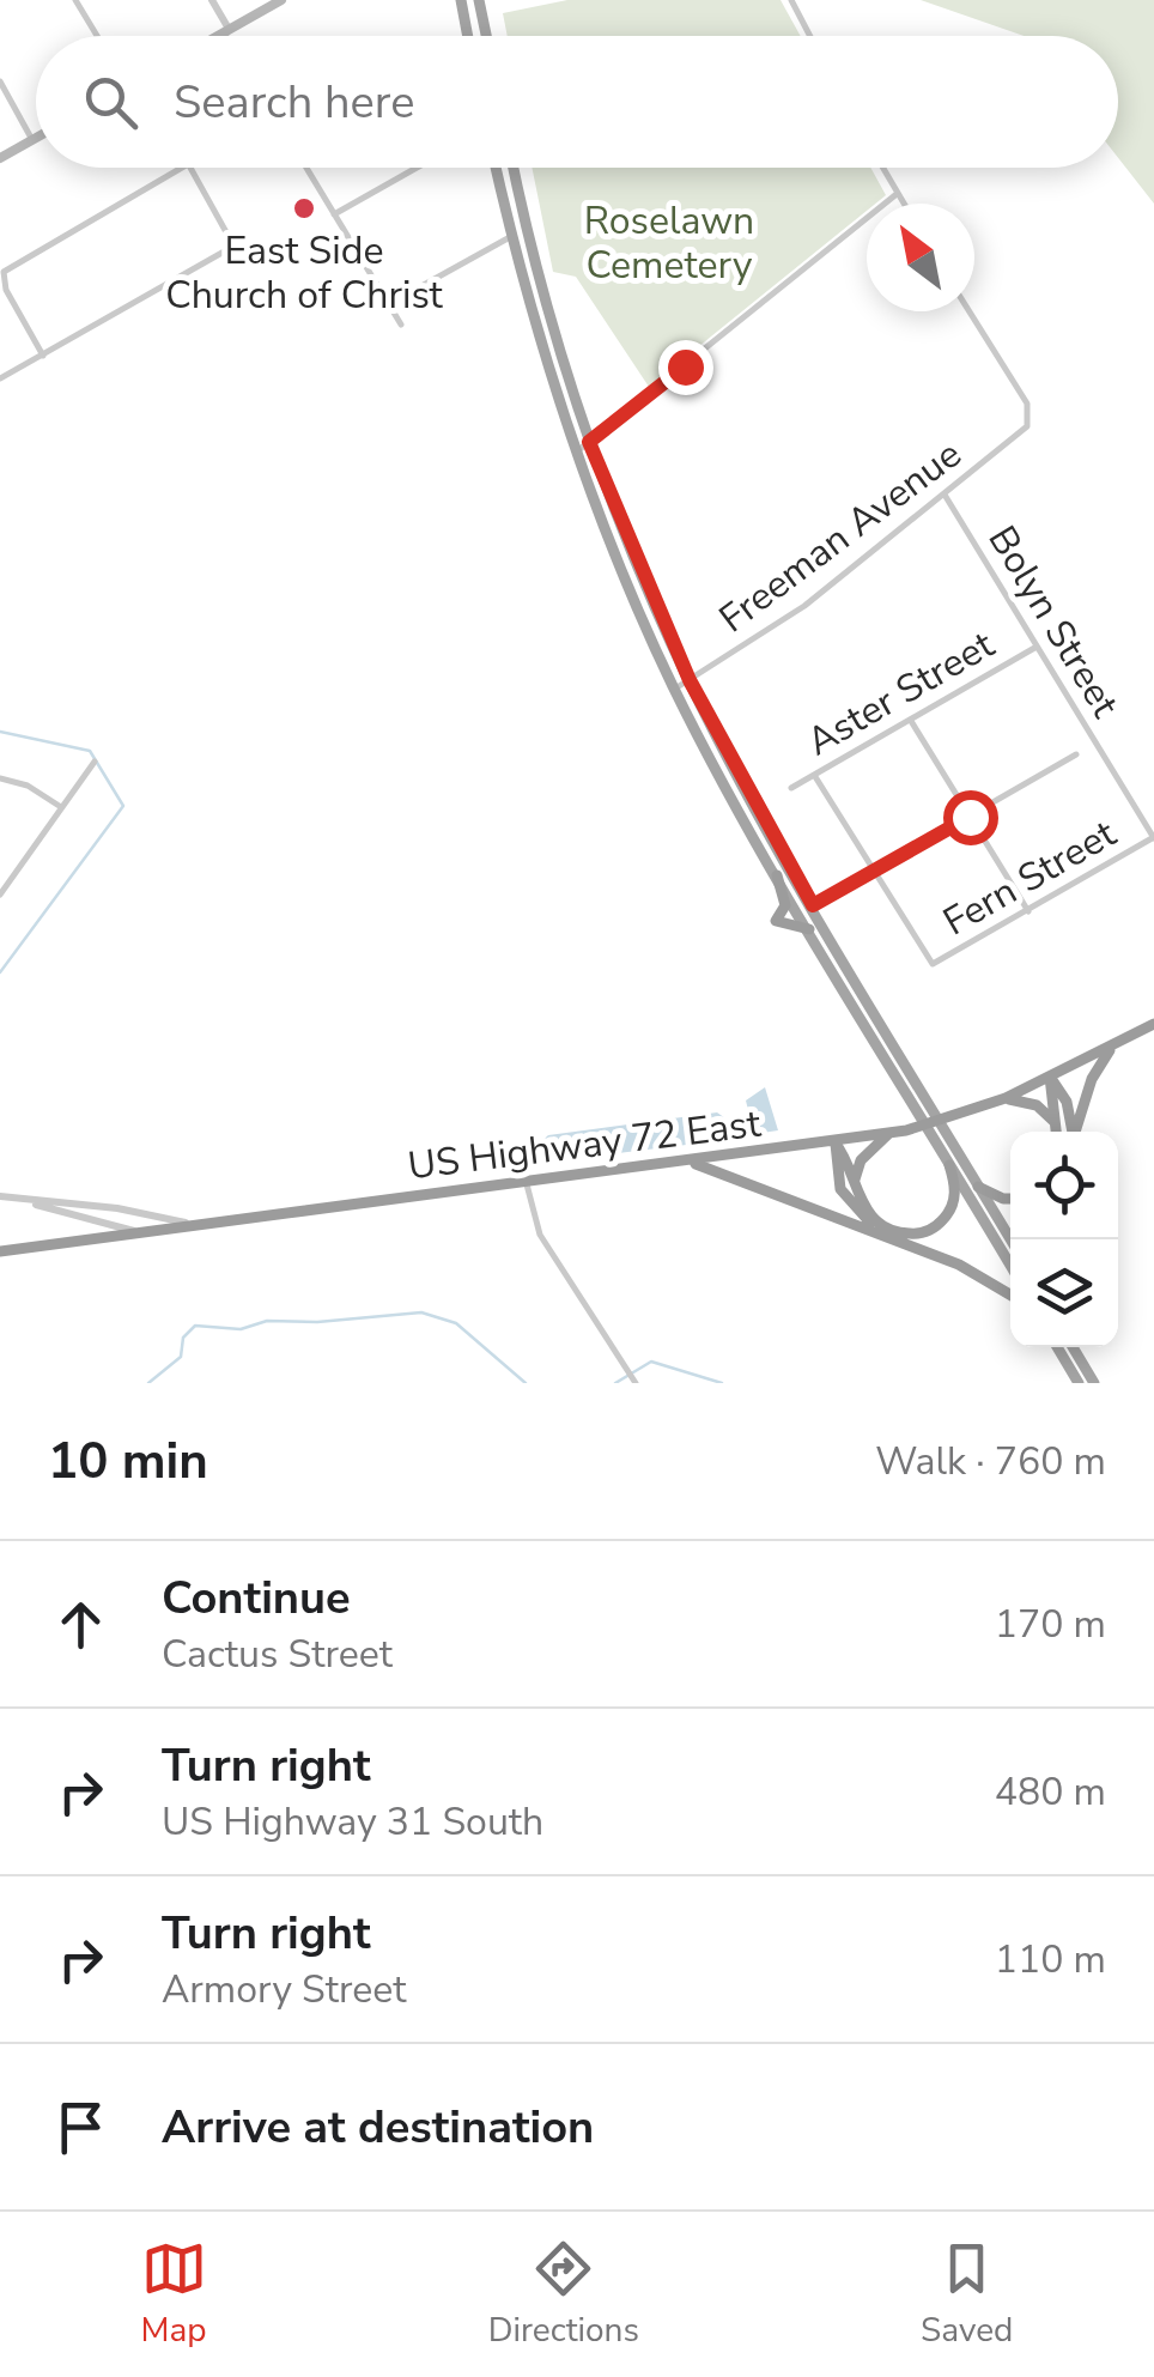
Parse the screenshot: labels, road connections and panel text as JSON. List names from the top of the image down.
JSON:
{
  "streets": {
    "highway": ["US Highway 72 East"],
    "street": [
      "Freeman Avenue",
      "Bolyn Street",
      "Aster Street",
      "Fern Street"
    ]
  },
  "crossings": [
    ["Freeman Avenue", "Bolyn Street"],
    ["Bolyn Street", "Aster Street"],
    ["Bolyn Street", "Fern Street"]
  ],
  "parks": ["Roselawn Cemetery"],
  "places": ["East Side Church of Christ"],
  "north": "top left",
  "page": {
    "search": "Search here",
    "heading": ["10 min", "Walk · 760 m"],
    "list": [
      ["Continue", "Cactus Street", "170 m"],
      ["Turn right", "US Highway 31 South", "480 m"],
      ["Turn right", "Armory Street", "110 m"],
      "Arrive at destination"
    ],
    "nav": ["Map", "Directions", "Saved"]
  }
}
